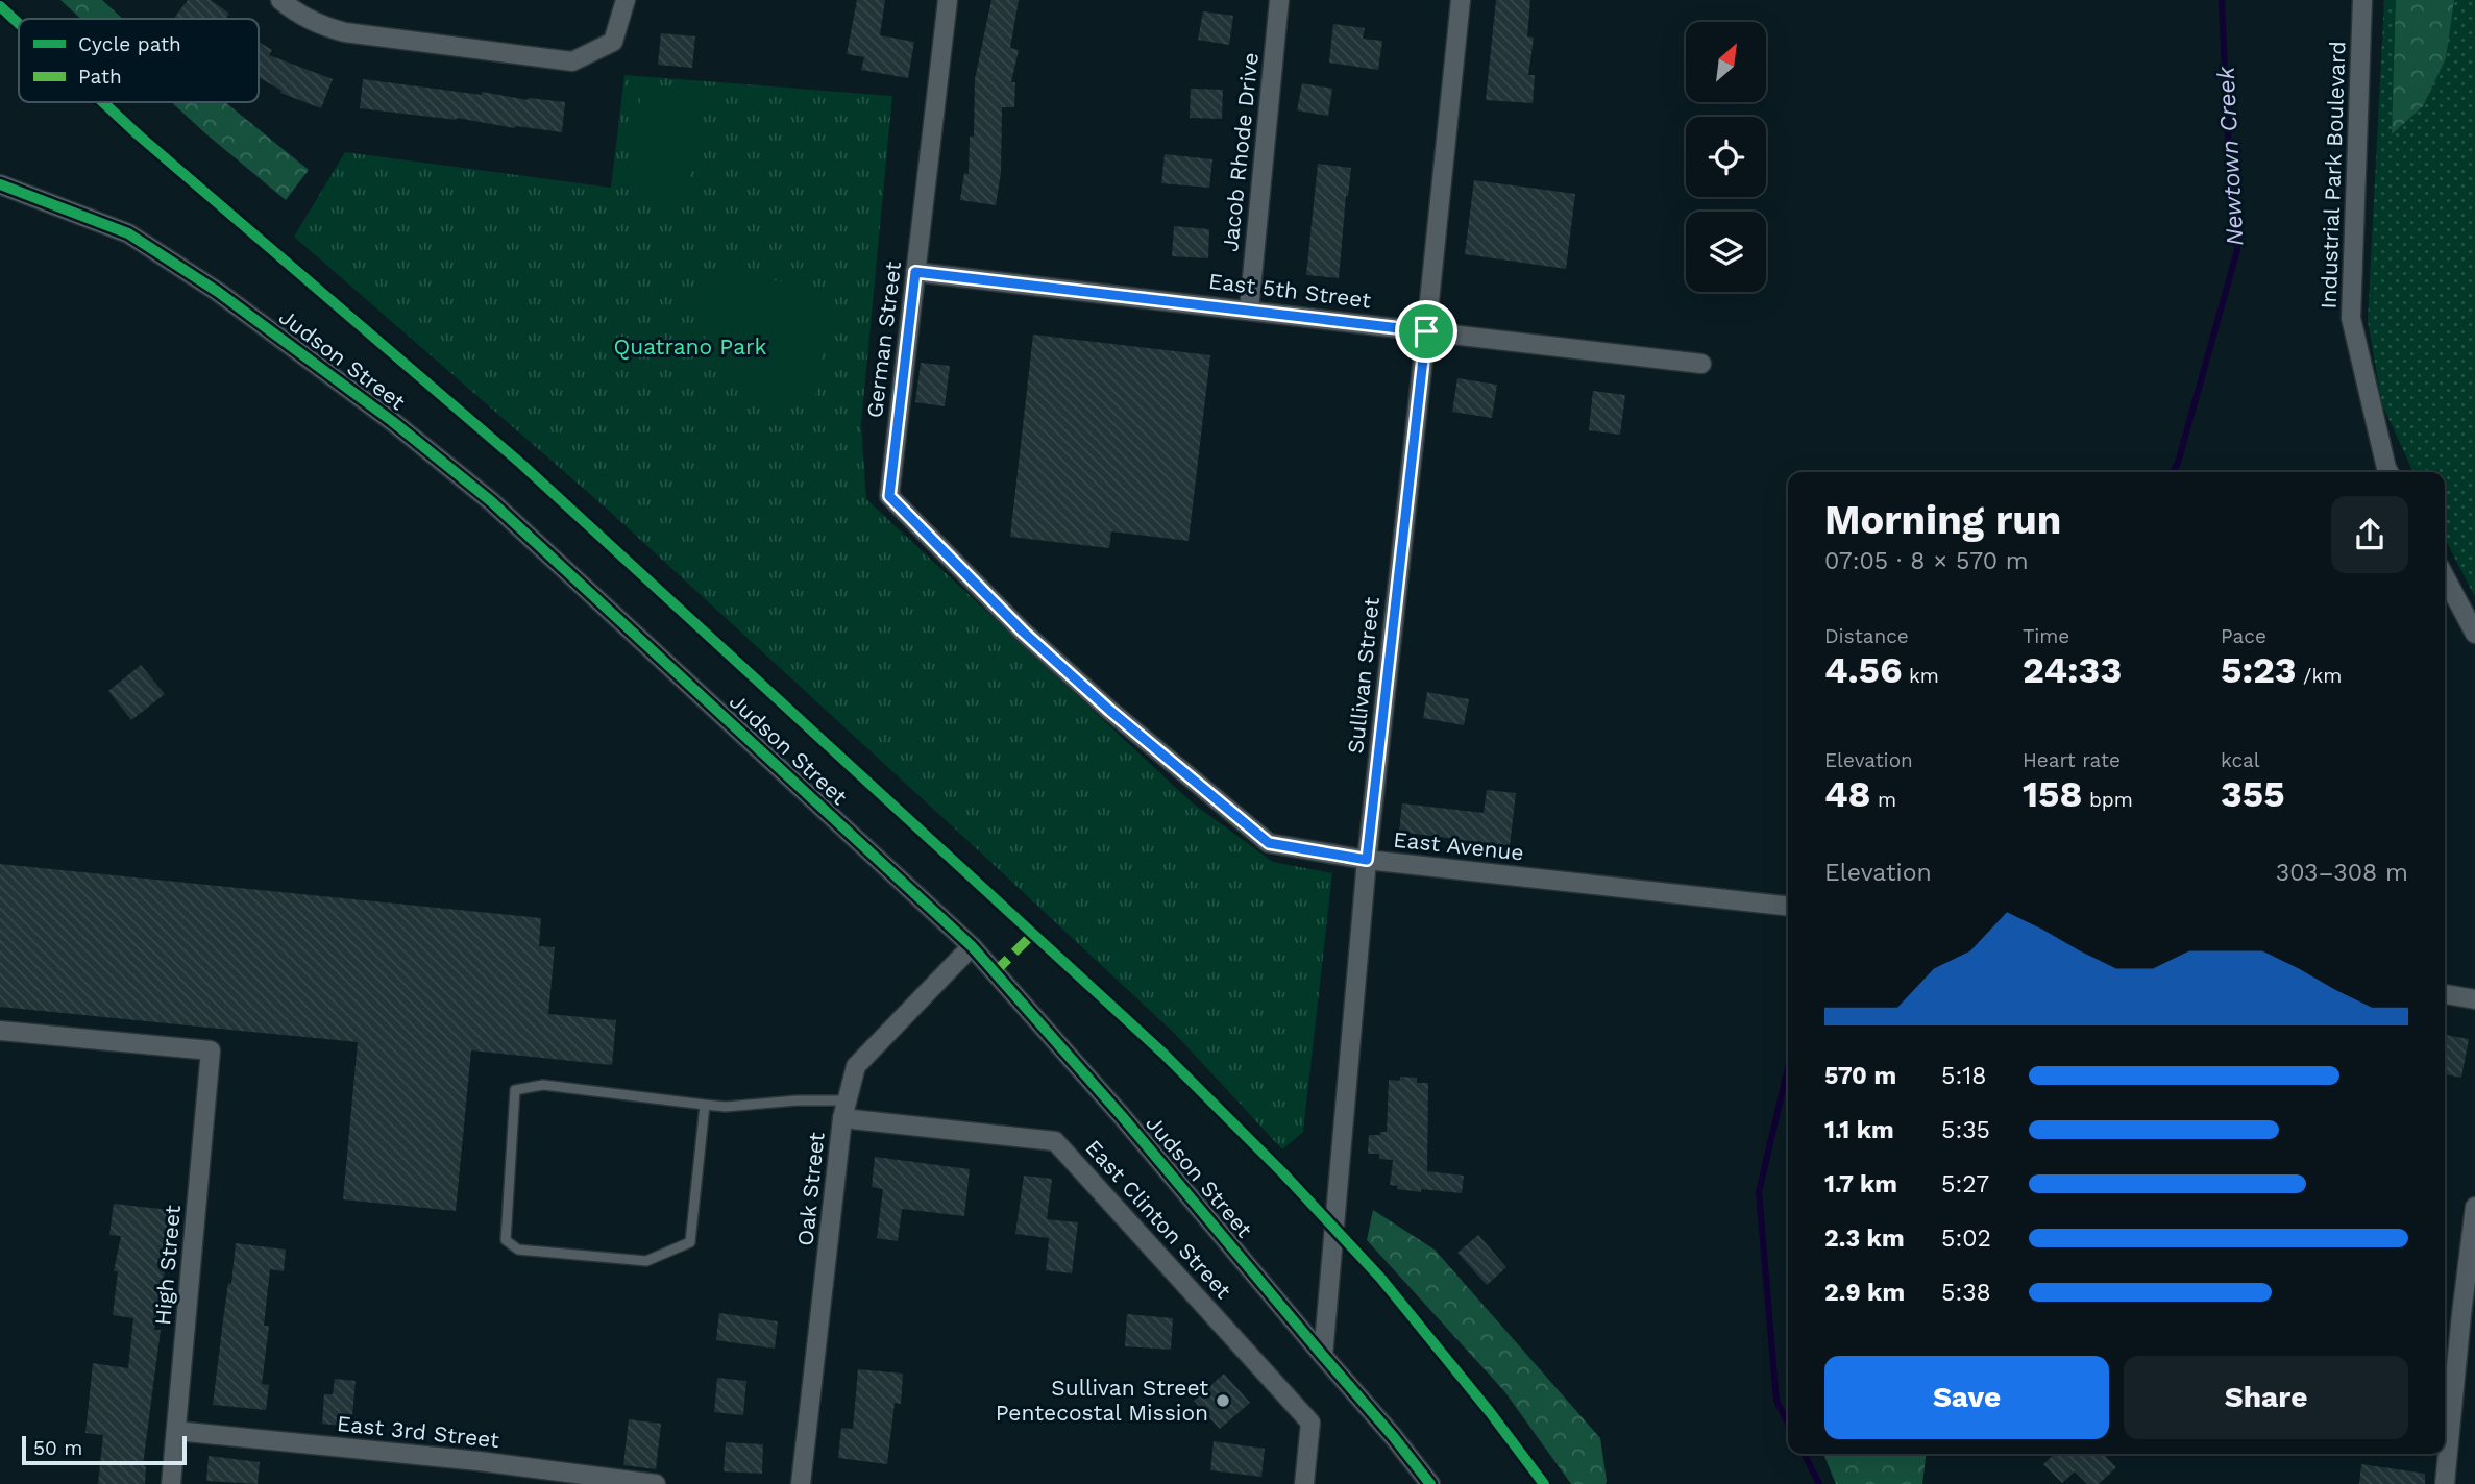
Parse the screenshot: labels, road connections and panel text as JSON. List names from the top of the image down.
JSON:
{
  "streets": {
    "street": [
      "Jacob Rhode Drive",
      "Industrial Park Boulevard",
      "East 5th Street",
      "German Street",
      "Judson Street",
      "Sullivan Street",
      "East Avenue",
      "Oak Street",
      "East Clinton Street",
      "High Street",
      "East 3rd Street"
    ]
  },
  "crossings": [
    ["Jacob Rhode Drive", "East 5th Street"],
    ["East 5th Street", "German Street"],
    ["East 5th Street", "Sullivan Street"],
    ["German Street", "East Avenue"],
    ["Judson Street", "Sullivan Street"],
    ["Judson Street", "Oak Street"],
    ["Sullivan Street", "East Avenue"],
    ["Oak Street", "East Clinton Street"],
    ["High Street", "East 3rd Street"]
  ],
  "water": ["Newtown Creek"],
  "parks": ["Quatrano Park"],
  "places": ["Sullivan Street Pentecostal Mission"],
  "legend": ["Cycle path", "Path"],
  "scale_bar": "50 m",
  "north": "top right",
  "page": {
    "heading": ["Morning run", "07:05 · 8 × 570 m"],
    "stats": [
      ["Distance", "4.56 km"],
      ["Time", "24:33"],
      ["Pace", "5:23 /km"],
      ["Elevation", "48 m"],
      ["Heart rate", "158 bpm"],
      ["kcal", "355"]
    ],
    "chart": ["Elevation", "303–308 m"],
    "list": [
      {
        "name": "570 m",
        "note": "5:18"
      },
      {
        "name": "1.1 km",
        "note": "5:35"
      },
      {
        "name": "1.7 km",
        "note": "5:27"
      },
      {
        "name": "2.3 km",
        "note": "5:02"
      },
      {
        "name": "2.9 km",
        "note": "5:38"
      }
    ],
    "buttons": ["Save", "Share"],
    "scale": "50 m"
  }
}
